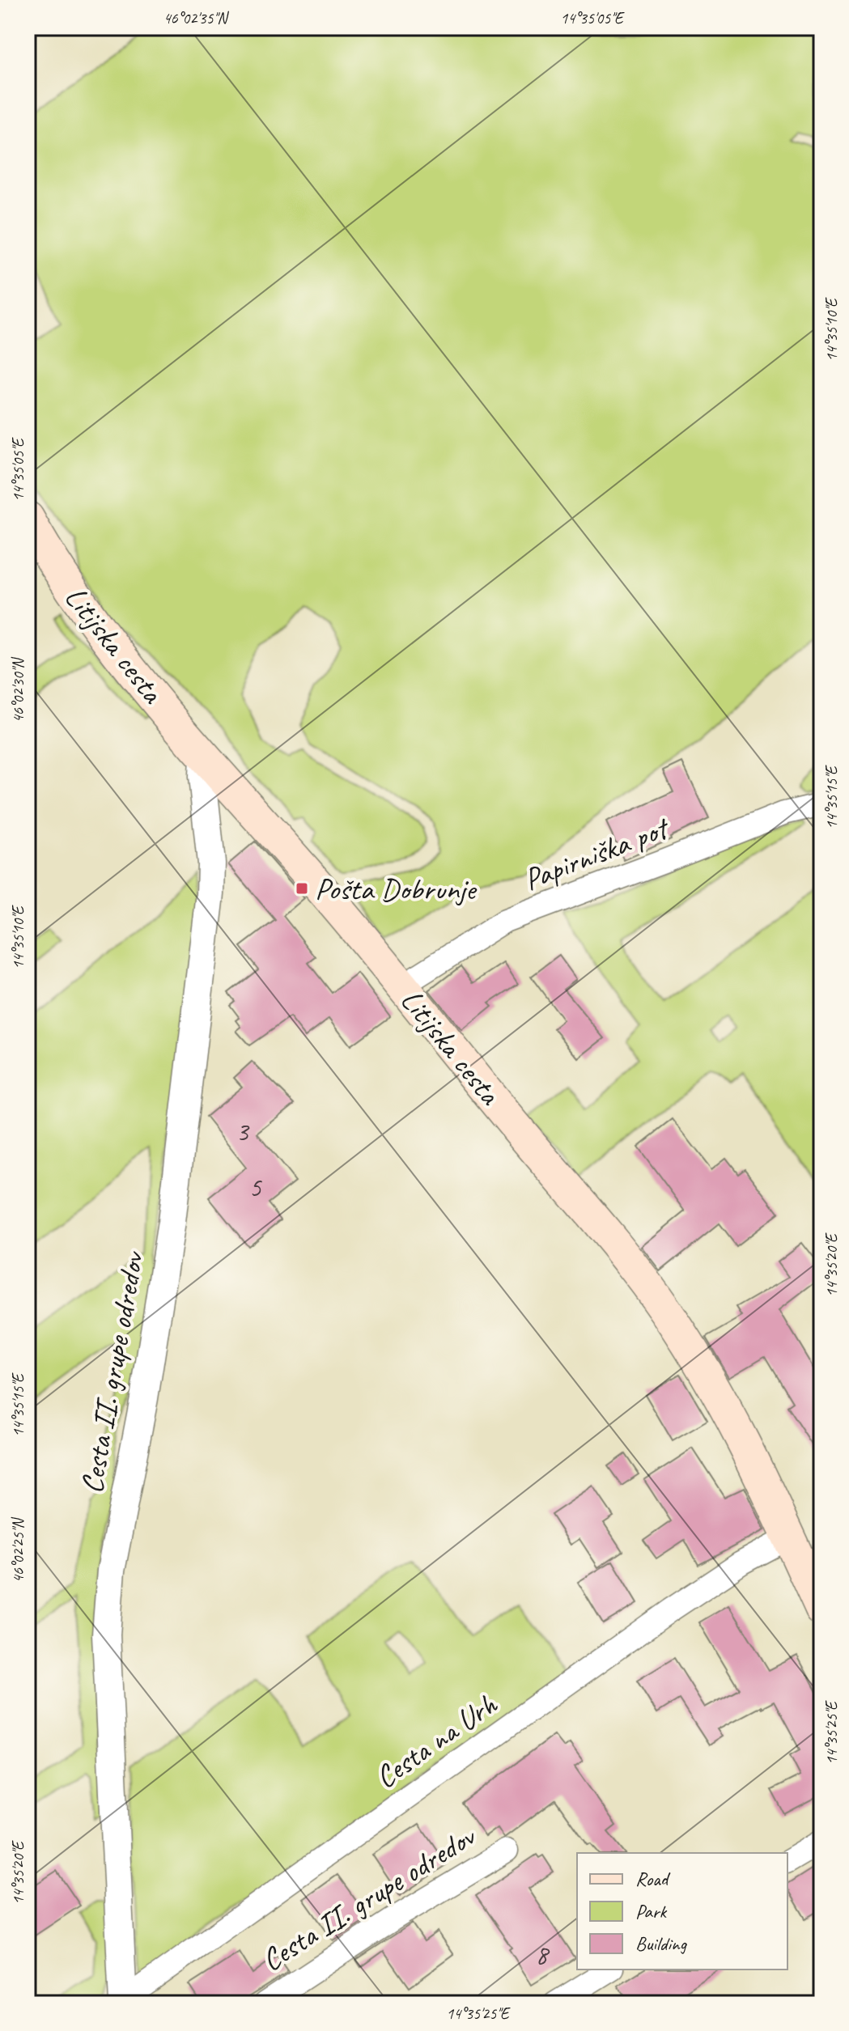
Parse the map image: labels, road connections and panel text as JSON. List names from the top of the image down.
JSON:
{
  "streets": {
    "main road": ["Litijska cesta"],
    "street": ["Papirniška pot", "Cesta II. grupe odredov", "Cesta na Urh"]
  },
  "crossings": [
    ["Litijska cesta", "Papirniška pot"],
    ["Litijska cesta", "Cesta II. grupe odredov"],
    ["Litijska cesta", "Cesta na Urh"],
    ["Cesta II. grupe odredov", "Cesta na Urh"]
  ],
  "places": {
    "transit": ["Pošta Dobrunje"]
  },
  "house_numbers": ["3", "5", "8"],
  "legend": ["Road", "Park", "Building"],
  "coordinates": [
    "46°02'35\"N",
    "14°35'05\"E",
    "14°35'10\"E",
    "46°02'30\"N",
    "14°35'15\"E",
    "14°35'20\"E",
    "46°02'25\"N",
    "14°35'25\"E"
  ]
}
